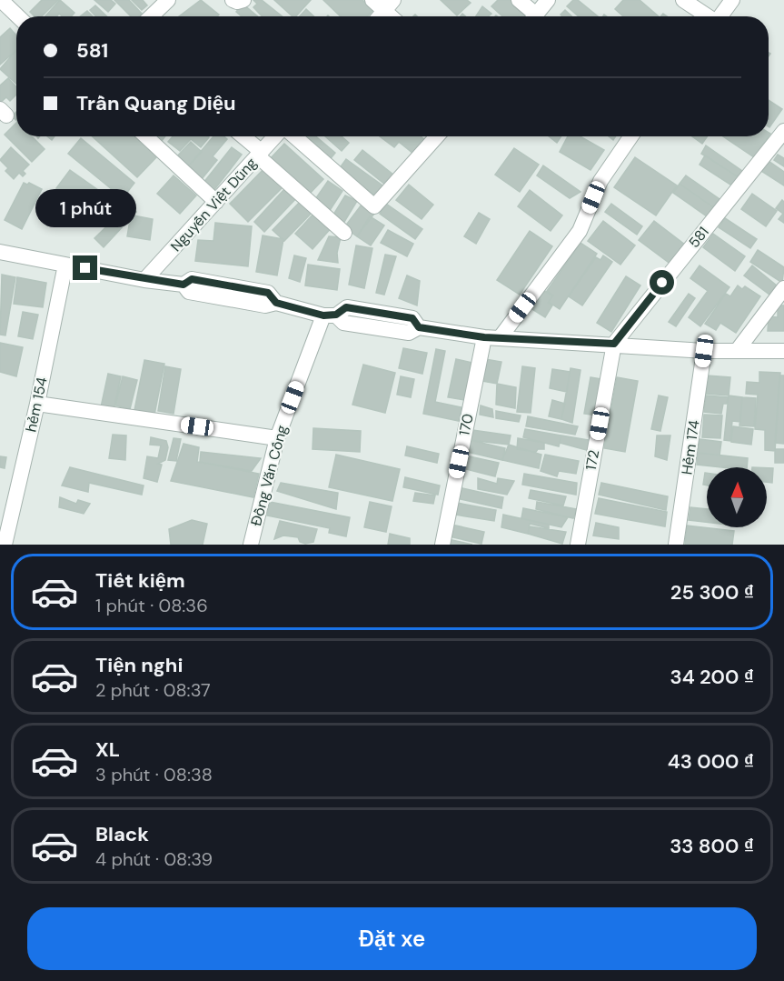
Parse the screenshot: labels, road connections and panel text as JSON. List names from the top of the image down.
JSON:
{
  "streets": {
    "street": [
      "Nguyễn Việt Dũng",
      "581",
      "hẻm 154",
      "170",
      "Hẻm 174",
      "172",
      "Đồng Văn Cống"
    ]
  },
  "crossings": [
    ["581", "172"]
  ],
  "north": "top",
  "page": {
    "banner": ["581", "Trần Quang Diệu"],
    "bubble": "1 phút",
    "list": [
      {
        "name": "Tiết kiệm",
        "note": "1 phút · 08:36",
        "value": "25 300 ₫"
      },
      {
        "name": "Tiện nghi",
        "note": "2 phút · 08:37",
        "value": "34 200 ₫"
      },
      {
        "name": "XL",
        "note": "3 phút · 08:38",
        "value": "43 000 ₫"
      },
      {
        "name": "Black",
        "note": "4 phút · 08:39",
        "value": "33 800 ₫"
      }
    ],
    "buttons": "Đặt xe"
  }
}
